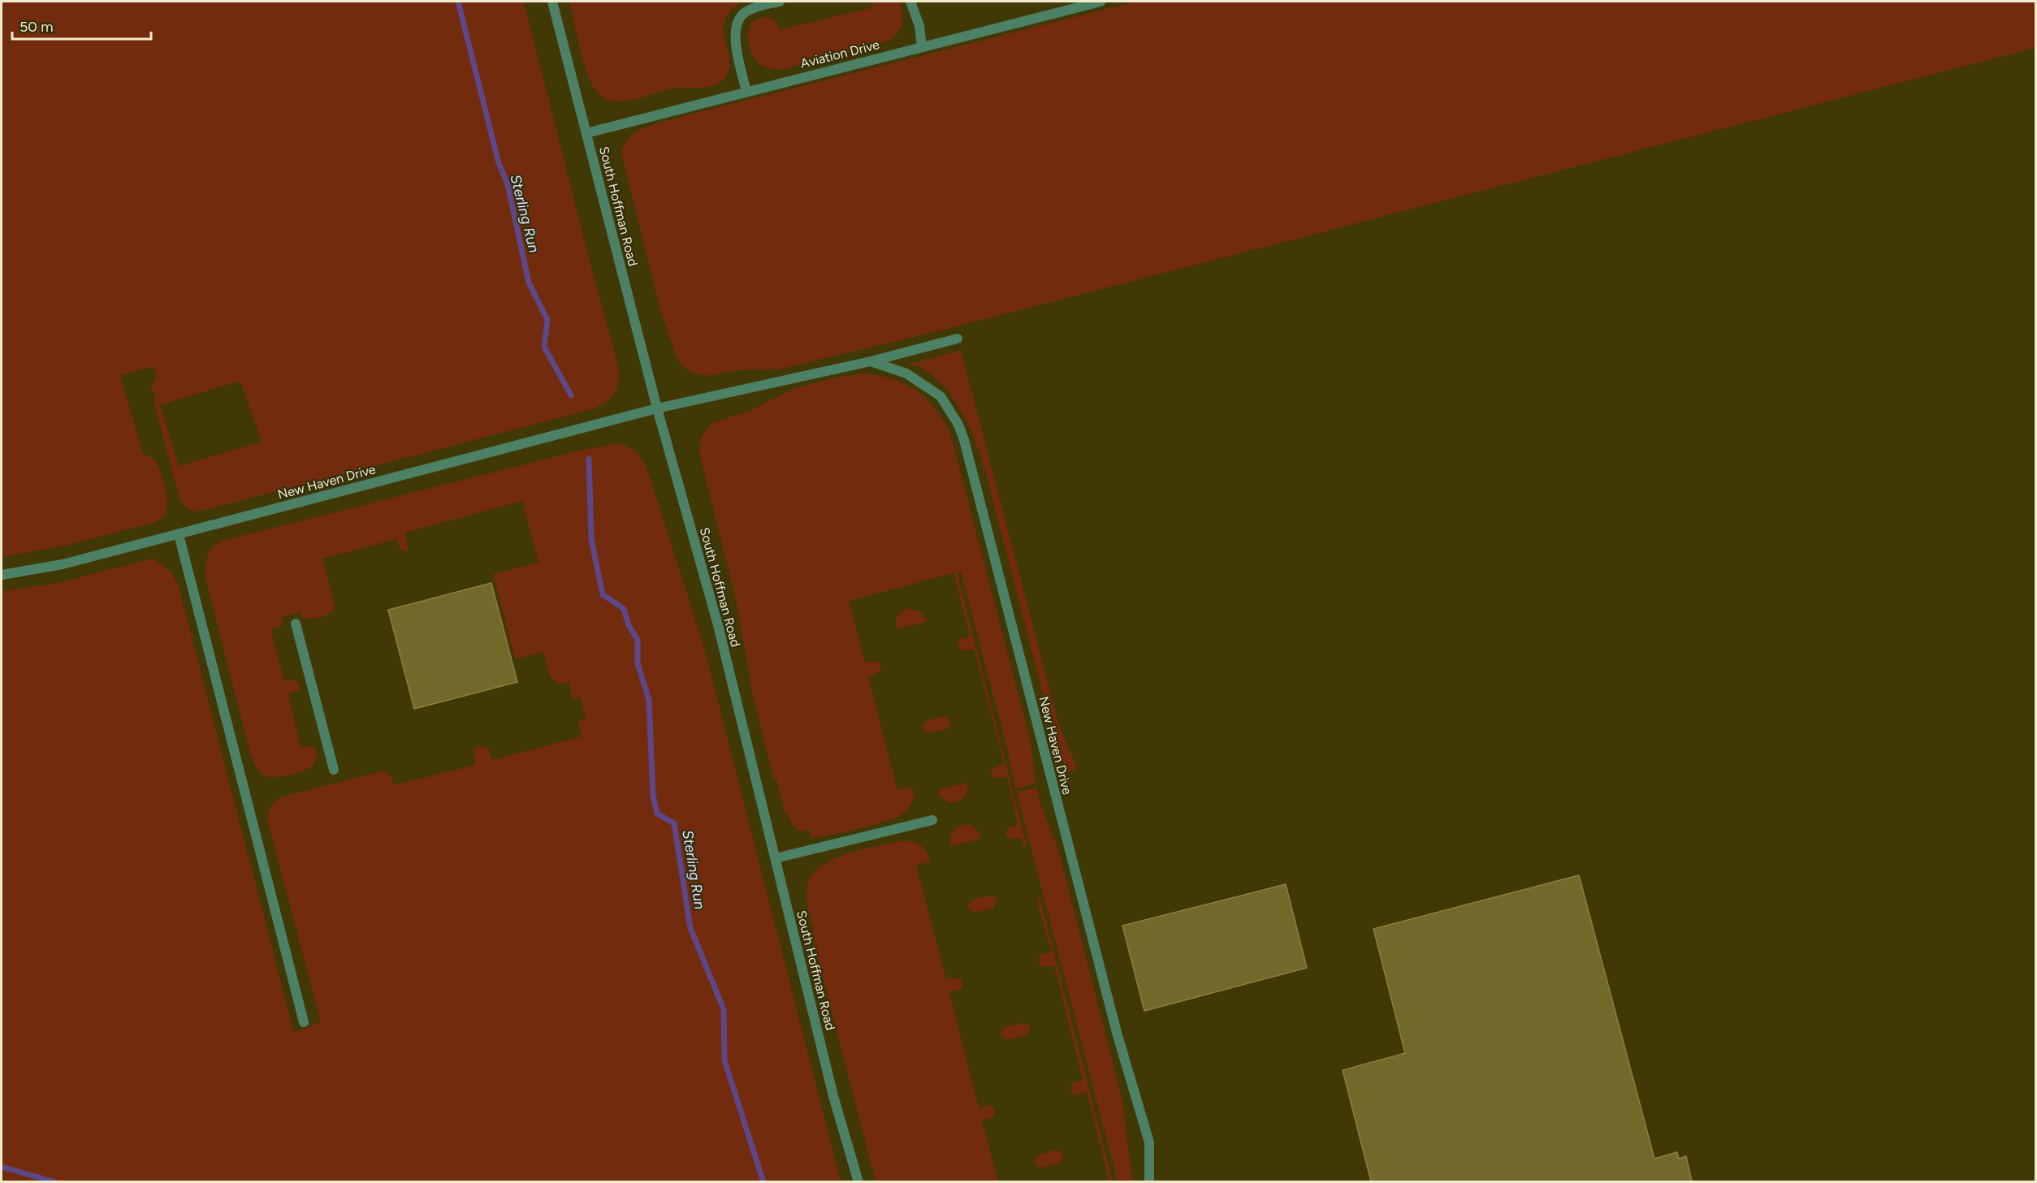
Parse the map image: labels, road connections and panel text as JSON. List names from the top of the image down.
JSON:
{
  "streets": {
    "street": ["Aviation Drive", "South Hoffman Road", "New Haven Drive"]
  },
  "crossings": [
    ["Aviation Drive", "South Hoffman Road"],
    ["South Hoffman Road", "New Haven Drive"]
  ],
  "water": ["Sterling Run"],
  "scale_bar": "50 m"
}
